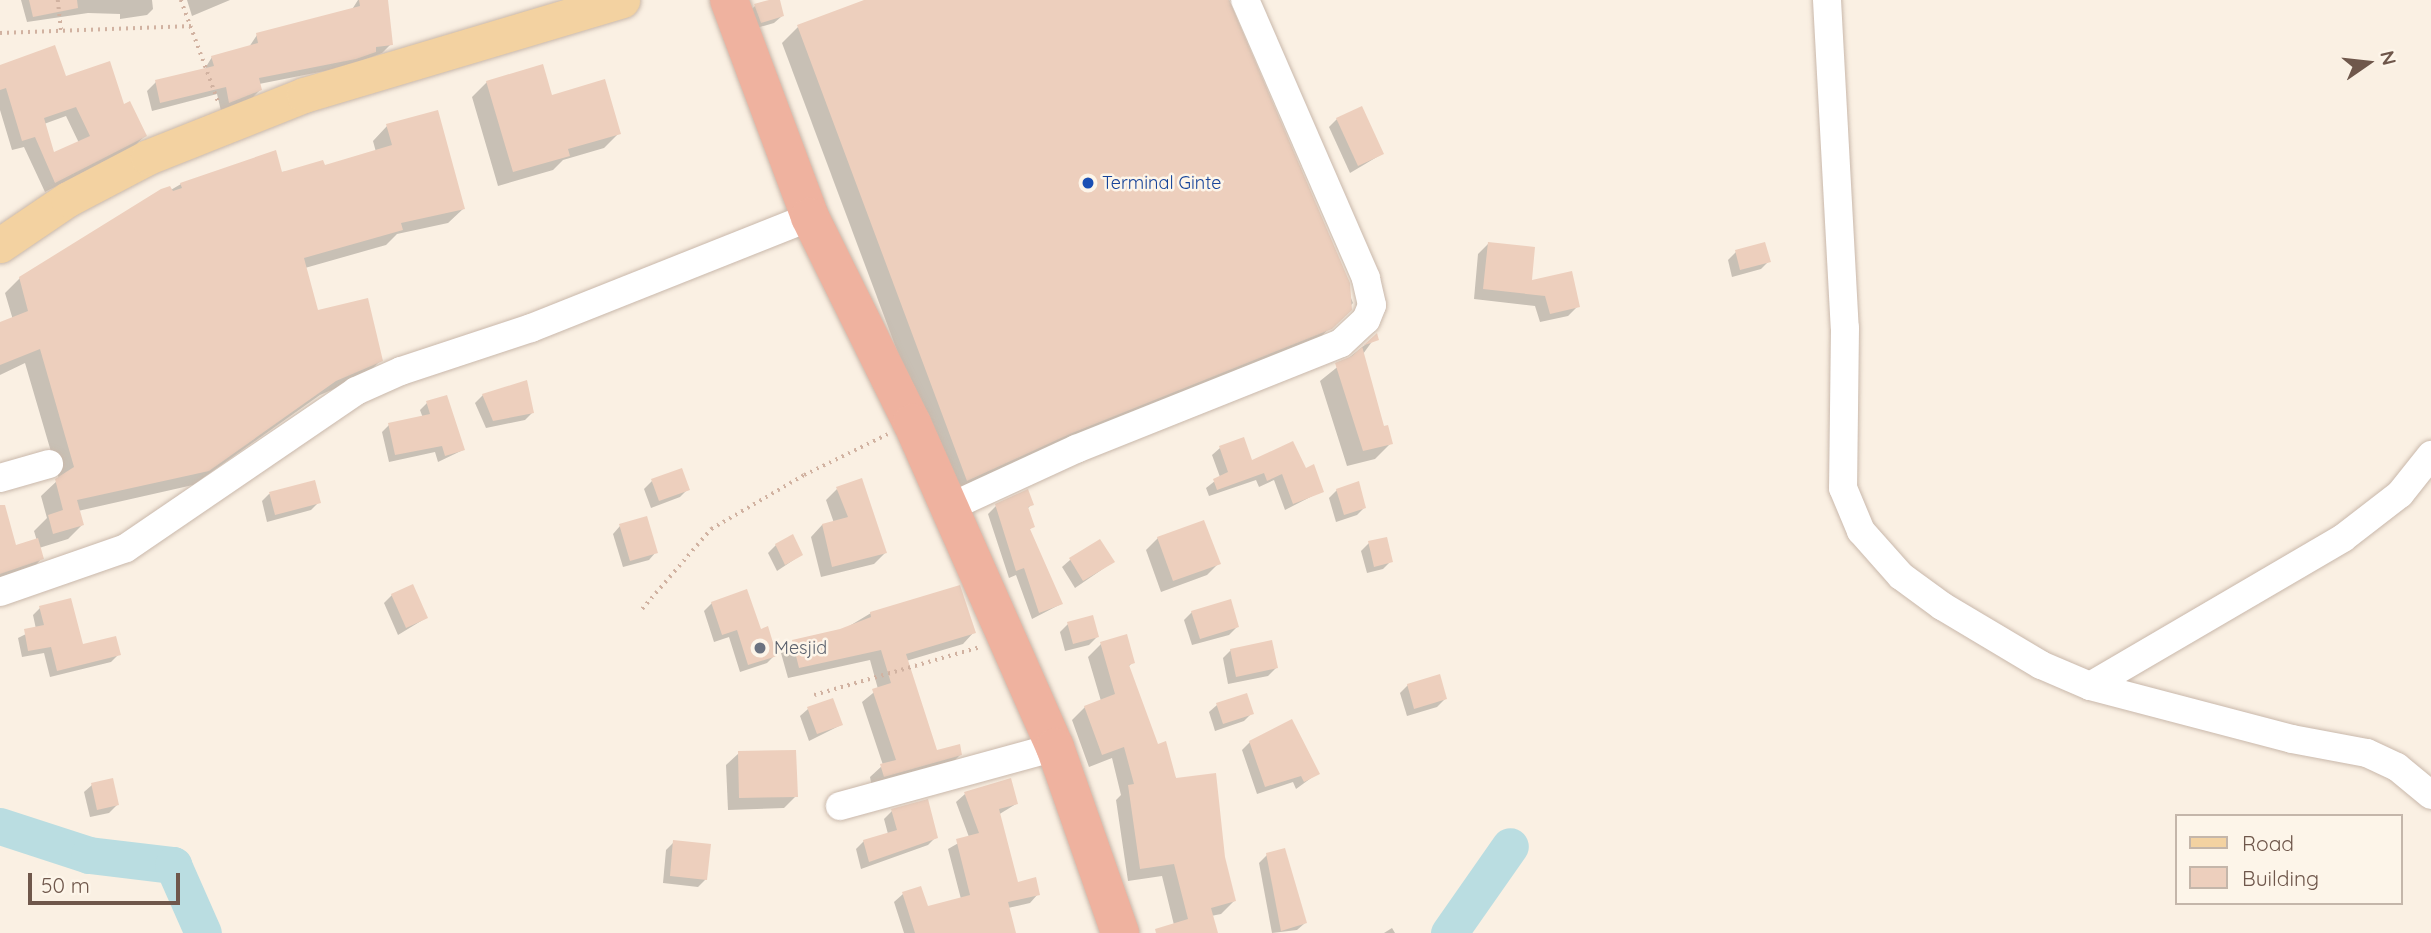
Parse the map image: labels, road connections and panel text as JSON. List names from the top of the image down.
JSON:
{
  "places": ["Terminal Ginte", "Mesjid"],
  "legend": ["Road", "Building"],
  "scale_bar": "50 m",
  "north": "right"
}
